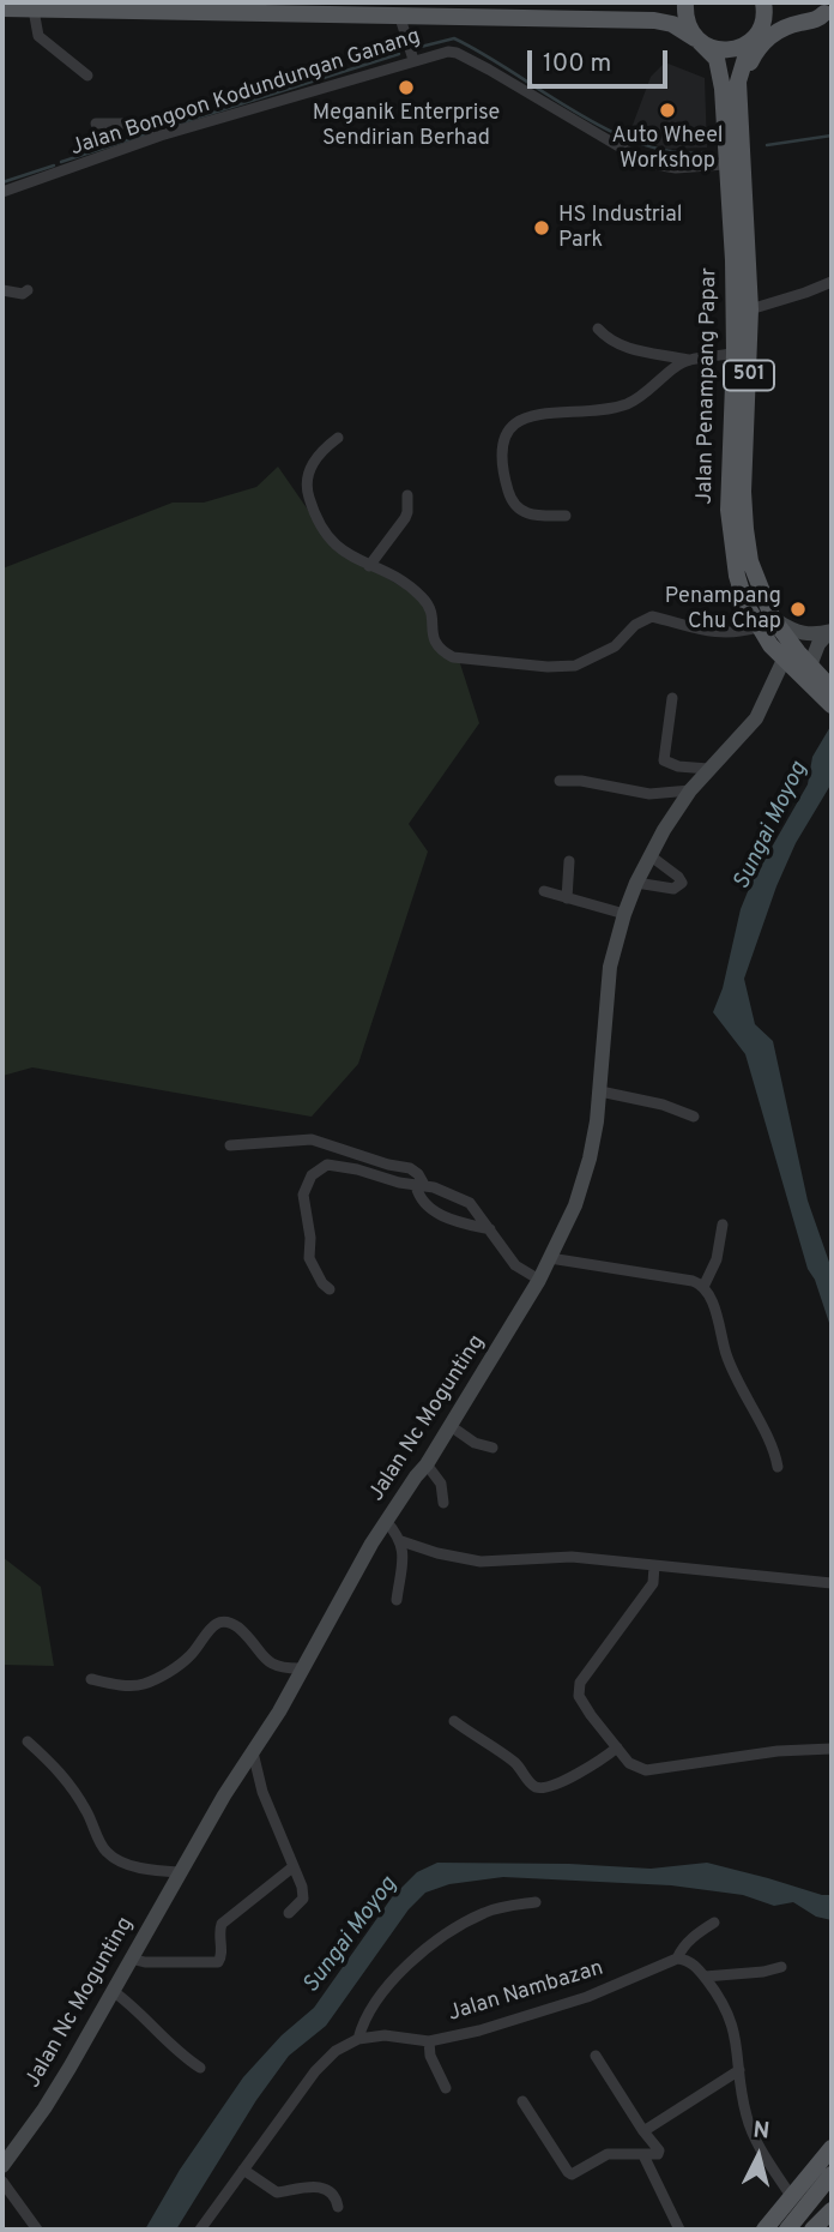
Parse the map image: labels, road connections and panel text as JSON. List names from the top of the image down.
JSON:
{
  "streets": {
    "main road": ["501", "Jalan Penampang Papar"],
    "street": ["Jalan Bongoon Kodundungan Ganang", "Jalan Nc Mogunting", "Jalan Nambazan"]
  },
  "crossings": [
    ["Jalan Bongoon Kodundungan Ganang", "Jalan Penampang Papar"],
    ["Jalan Penampang Papar", "Jalan Nc Mogunting"]
  ],
  "water": ["Sungai Moyog"],
  "places": [
    "Meganik Enterprise Sendirian Berhad",
    "Auto Wheel Workshop",
    "HS Industrial Park",
    "Penampang Chu Chap"
  ],
  "scale_bar": "100 m",
  "north": "top"
}
